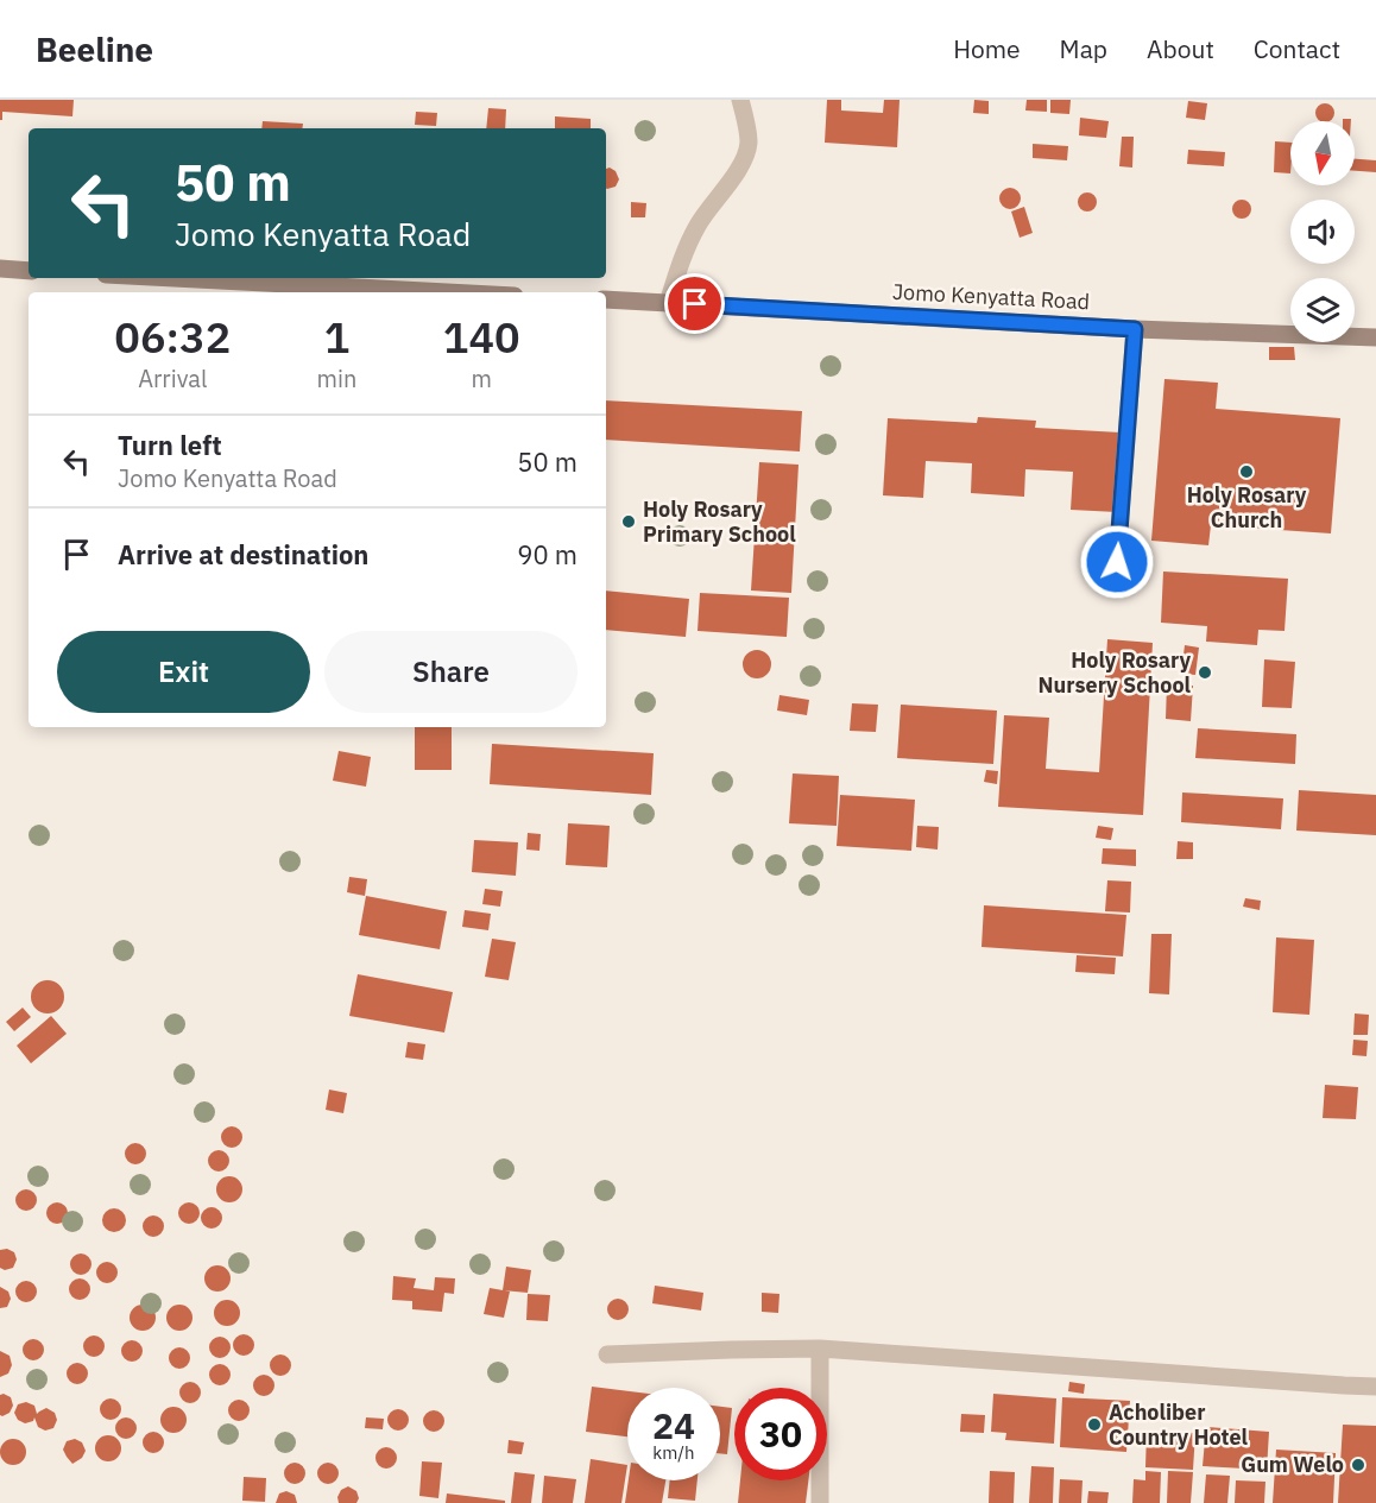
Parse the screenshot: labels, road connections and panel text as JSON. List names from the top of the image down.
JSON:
{
  "streets": {
    "main road": ["Jomo Kenyatta Road"]
  },
  "places": [
    "Holy Rosary Church",
    "Holy Rosary Primary School",
    "Holy Rosary Nursery School",
    "Acholiber Country Hotel",
    "Gum Welo"
  ],
  "north": "bottom",
  "page": {
    "header": "Beeline",
    "nav": [
      "Home",
      "Map",
      "About",
      "Contact"
    ],
    "turn": ["50 m", "Jomo Kenyatta Road"],
    "eta": [
      "06:32",
      "Arrival",
      "1",
      "min",
      "140",
      "m"
    ],
    "list": [
      {
        "name": "Turn left",
        "note": "Jomo Kenyatta Road",
        "value": "50 m"
      },
      {
        "name": "Arrive at destination",
        "value": "90 m"
      }
    ],
    "buttons": ["Exit", "Share"],
    "speed": "24 km/h",
    "limit": "30"
  }
}
